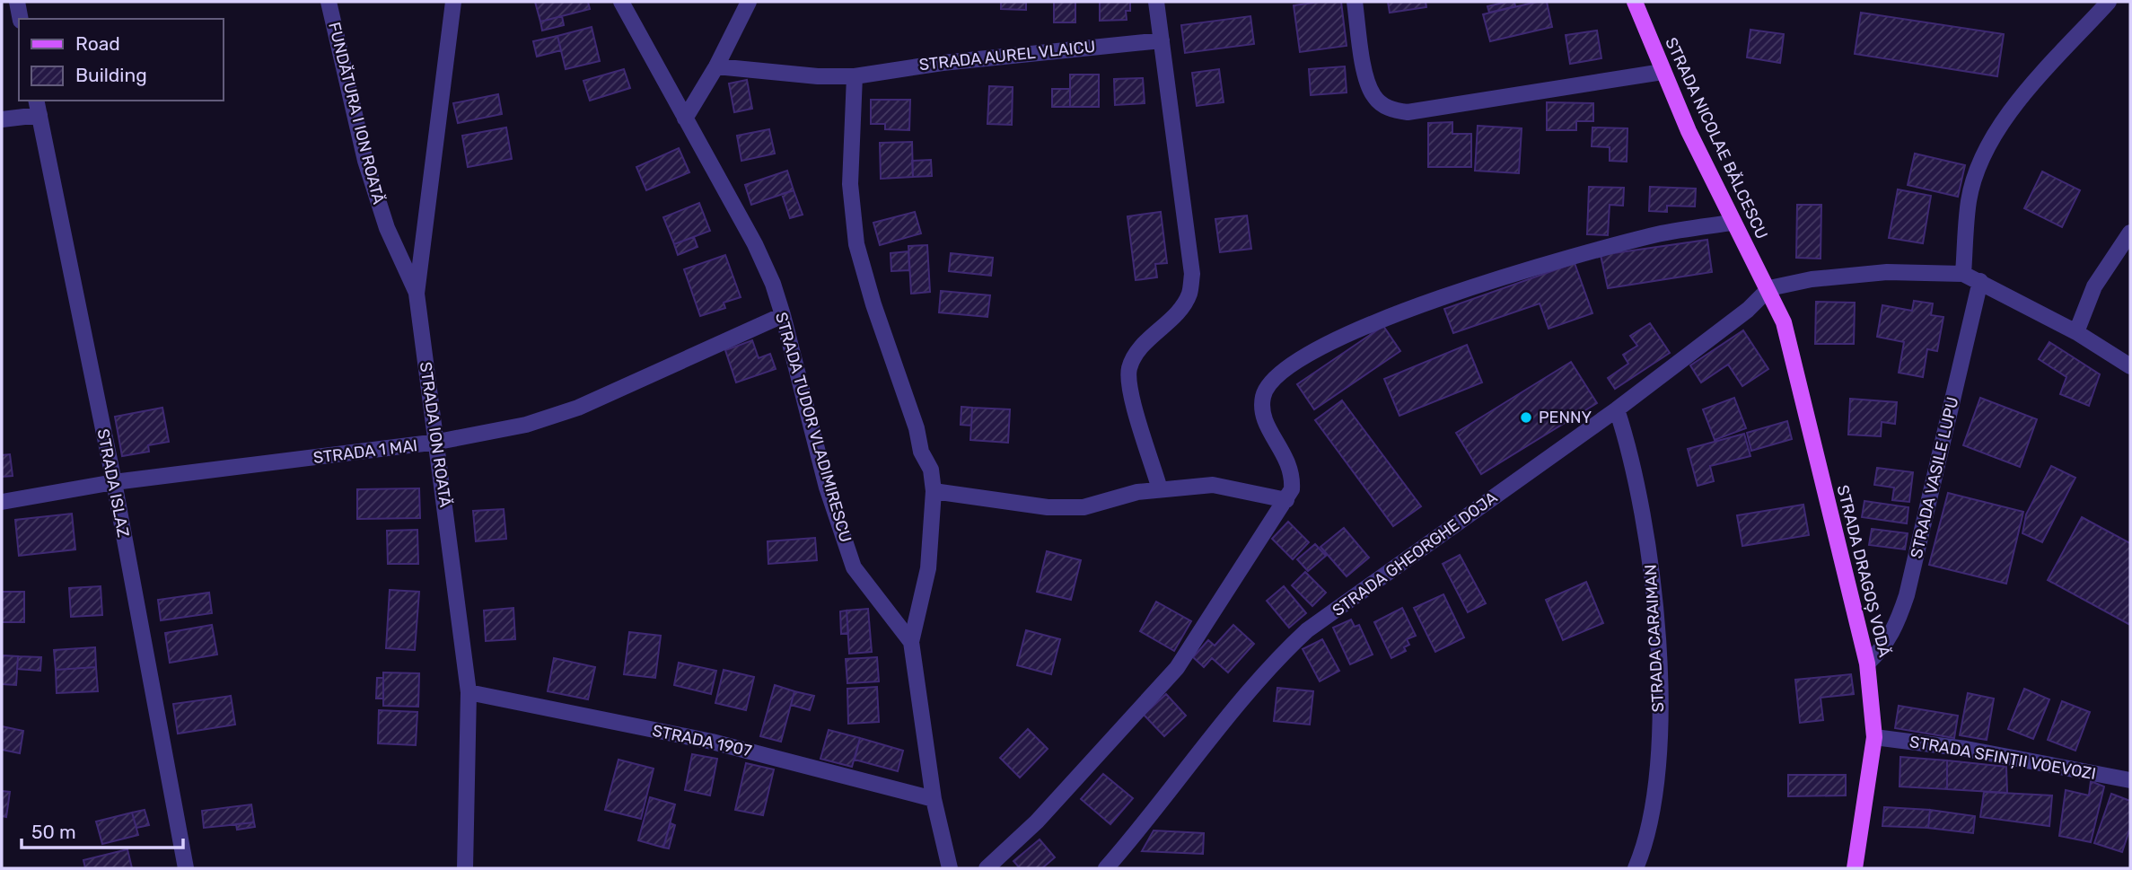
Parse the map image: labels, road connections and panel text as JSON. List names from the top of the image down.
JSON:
{
  "streets": {
    "main road": ["STRADA NICOLAE BĂLCESCU", "STRADA DRAGOȘ VODĂ"],
    "street": [
      "STRADA AUREL VLAICU",
      "FUNDĂTURA I ION ROATĂ",
      "STRADA TUDOR VLADIMIRESCU",
      "STRADA ION ROATĂ",
      "STRADA 1 MAI",
      "STRADA VASILE LUPU",
      "STRADA ISLAZ",
      "STRADA GHEORGHE DOJA",
      "STRADA CARAIMAN",
      "STRADA 1907",
      "STRADA SFINȚII VOEVOZI"
    ]
  },
  "crossings": [
    ["FUNDĂTURA I ION ROATĂ", "STRADA ION ROATĂ"],
    ["STRADA NICOLAE BĂLCESCU", "STRADA GHEORGHE DOJA"],
    ["STRADA NICOLAE BĂLCESCU", "STRADA DRAGOȘ VODĂ"],
    ["STRADA TUDOR VLADIMIRESCU", "STRADA 1 MAI"],
    ["STRADA TUDOR VLADIMIRESCU", "STRADA 1907"],
    ["STRADA ION ROATĂ", "STRADA 1 MAI"],
    ["STRADA ION ROATĂ", "STRADA 1907"],
    ["STRADA 1 MAI", "STRADA ISLAZ"],
    ["STRADA VASILE LUPU", "STRADA DRAGOȘ VODĂ"],
    ["STRADA GHEORGHE DOJA", "STRADA DRAGOȘ VODĂ"],
    ["STRADA GHEORGHE DOJA", "STRADA CARAIMAN"],
    ["STRADA DRAGOȘ VODĂ", "STRADA SFINȚII VOEVOZI"]
  ],
  "places": ["PENNY"],
  "legend": ["Road", "Building"],
  "scale_bar": "50 m"
}
